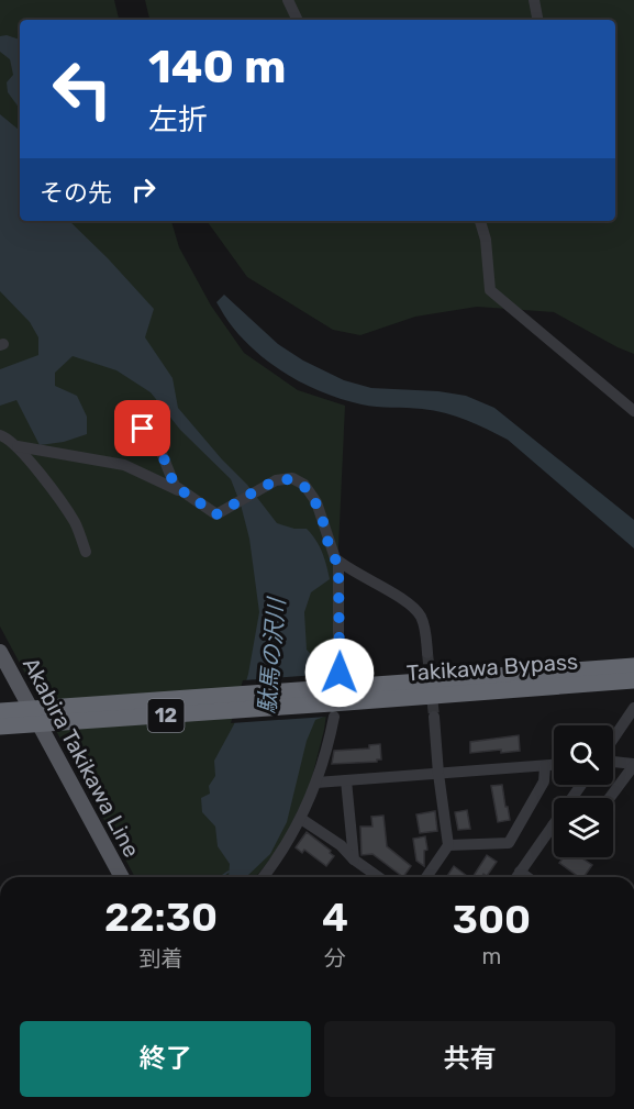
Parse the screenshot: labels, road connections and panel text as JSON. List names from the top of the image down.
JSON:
{
  "streets": {
    "highway": ["Takikawa Bypass", "12"],
    "main road": ["Akabira Takikawa Line"]
  },
  "water": ["駄馬の沢川"],
  "page": {
    "turn": ["140 m", "左折"],
    "then": "その先",
    "eta": [
      "22:30",
      "到着",
      "4",
      "分",
      "300",
      "m"
    ],
    "buttons": ["終了", "共有"]
  }
}
